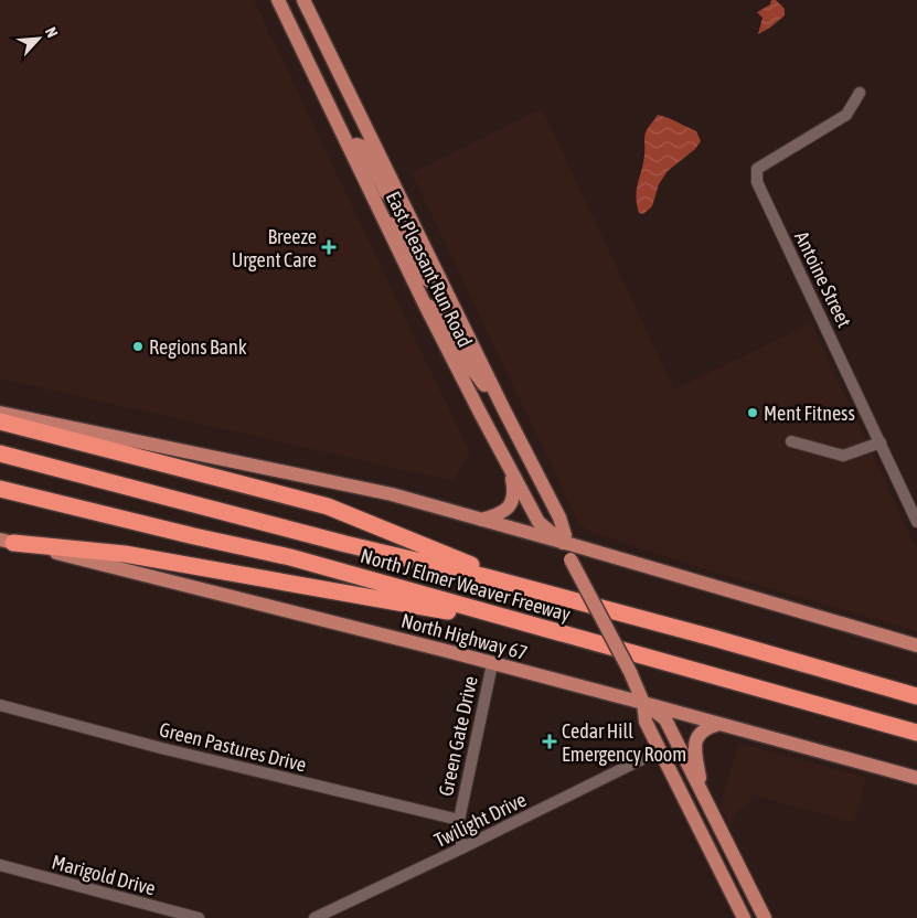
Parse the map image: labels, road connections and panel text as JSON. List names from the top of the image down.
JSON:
{
  "streets": {
    "highway": ["North J Elmer Weaver Freeway"],
    "main road": ["East Pleasant Run Road", "North Highway 67"],
    "street": [
      "Antoine Street",
      "Green Gate Drive",
      "Green Pastures Drive",
      "Twilight Drive",
      "Marigold Drive"
    ]
  },
  "crossings": [
    ["East Pleasant Run Road", "North Highway 67"],
    ["East Pleasant Run Road", "Twilight Drive"],
    ["North Highway 67", "Green Gate Drive"],
    ["Green Gate Drive", "Green Pastures Drive"],
    ["Green Gate Drive", "Twilight Drive"]
  ],
  "places": {
    "health": ["Breeze Urgent Care", "Cedar Hill Emergency Room"],
    "other": ["Regions Bank", "Ment Fitness"]
  },
  "north": "top right"
}
